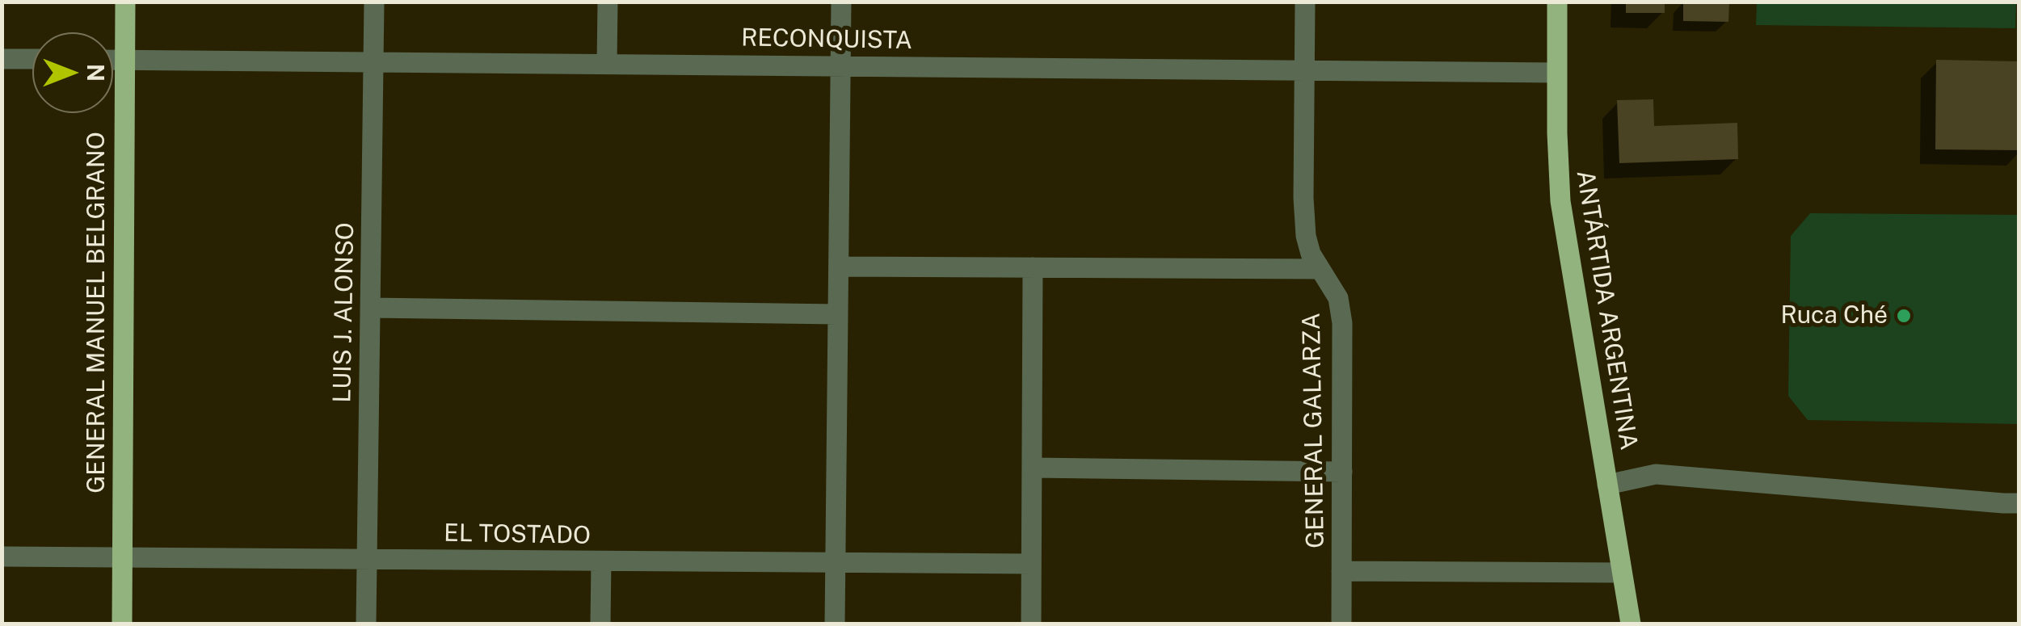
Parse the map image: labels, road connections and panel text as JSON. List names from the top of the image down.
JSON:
{
  "streets": {
    "main road": ["ANTÁRTIDA ARGENTINA", "GENERAL MANUEL BELGRANO"],
    "street": [
      "RECONQUISTA",
      "LUIS J. ALONSO",
      "GENERAL GALARZA",
      "EL TOSTADO"
    ]
  },
  "crossings": [
    ["RECONQUISTA", "ANTÁRTIDA ARGENTINA"],
    ["RECONQUISTA", "GENERAL MANUEL BELGRANO"],
    ["RECONQUISTA", "LUIS J. ALONSO"],
    ["RECONQUISTA", "GENERAL GALARZA"],
    ["GENERAL MANUEL BELGRANO", "EL TOSTADO"],
    ["LUIS J. ALONSO", "EL TOSTADO"]
  ],
  "places": ["Ruca Ché"],
  "north": "right"
}
